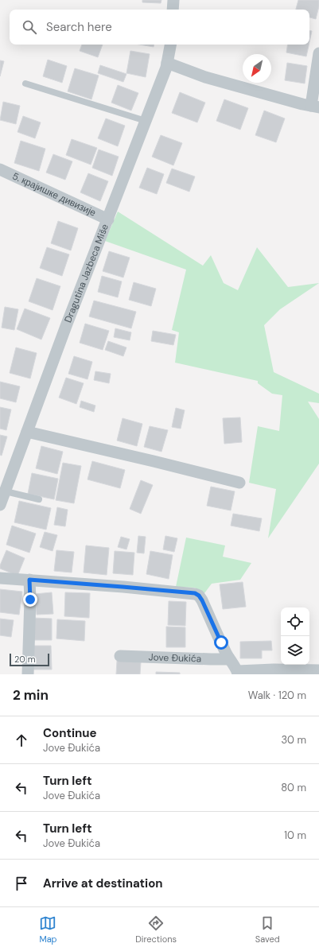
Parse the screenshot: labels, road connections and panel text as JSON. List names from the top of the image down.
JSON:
{
  "streets": {
    "street": ["5. крајишке дивизије", "Dragutina Jazbeca Miše", "Jove Đukića"]
  },
  "crossings": [
    ["5. крајишке дивизије", "Dragutina Jazbeca Miše"]
  ],
  "scale_bar": "20 m",
  "north": "bottom left",
  "page": {
    "search": "Search here",
    "scale": "20 m",
    "heading": ["2 min", "Walk · 120 m"],
    "list": [
      ["Continue", "Jove Đukića", "30 m"],
      ["Turn left", "Jove Đukića", "80 m"],
      ["Turn left", "Jove Đukića", "10 m"],
      "Arrive at destination"
    ],
    "nav": ["Map", "Directions", "Saved"]
  }
}
